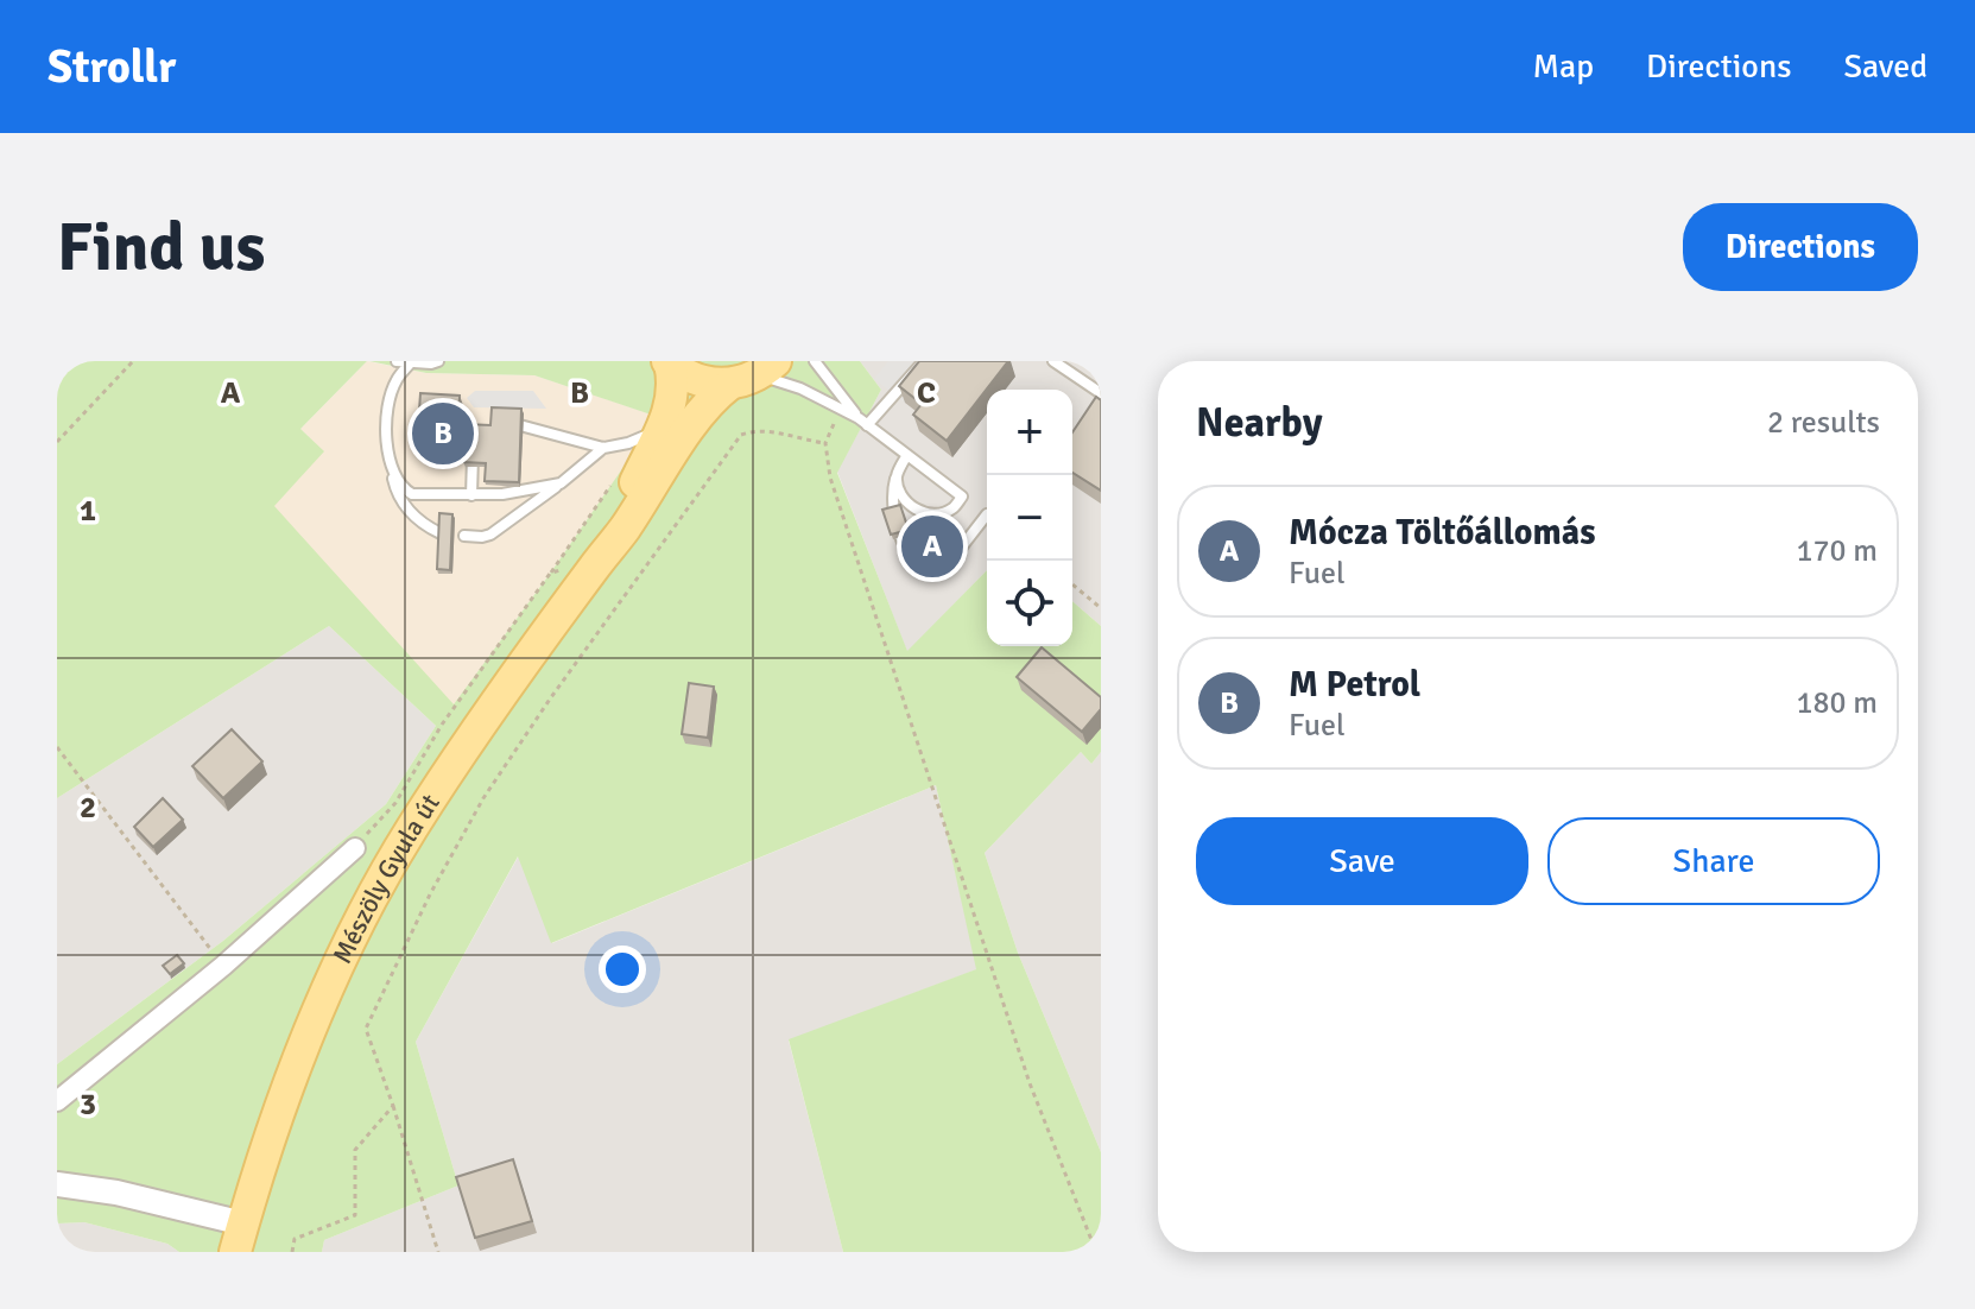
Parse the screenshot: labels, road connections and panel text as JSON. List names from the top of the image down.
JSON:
{
  "streets": {
    "main road": ["Mészöly Gyula út"]
  },
  "page": {
    "header": "Strollr",
    "nav": ["Map", "Directions", "Saved"],
    "buttons": [
      "Directions",
      ["Save", "Share"]
    ],
    "title": "Find us",
    "heading": ["Nearby", "2 results"],
    "map_buttons": ["+", "−"],
    "pins": ["B", "A"],
    "list": [
      {
        "mark": "A",
        "name": "Mócza Töltőállomás",
        "note": "Fuel",
        "value": "170 m"
      },
      {
        "mark": "B",
        "name": "M Petrol",
        "note": "Fuel",
        "value": "180 m"
      }
    ]
  },
  "grid": {
    "columns": ["A", "B", "C"],
    "rows": ["1", "2", "3"]
  }
}
